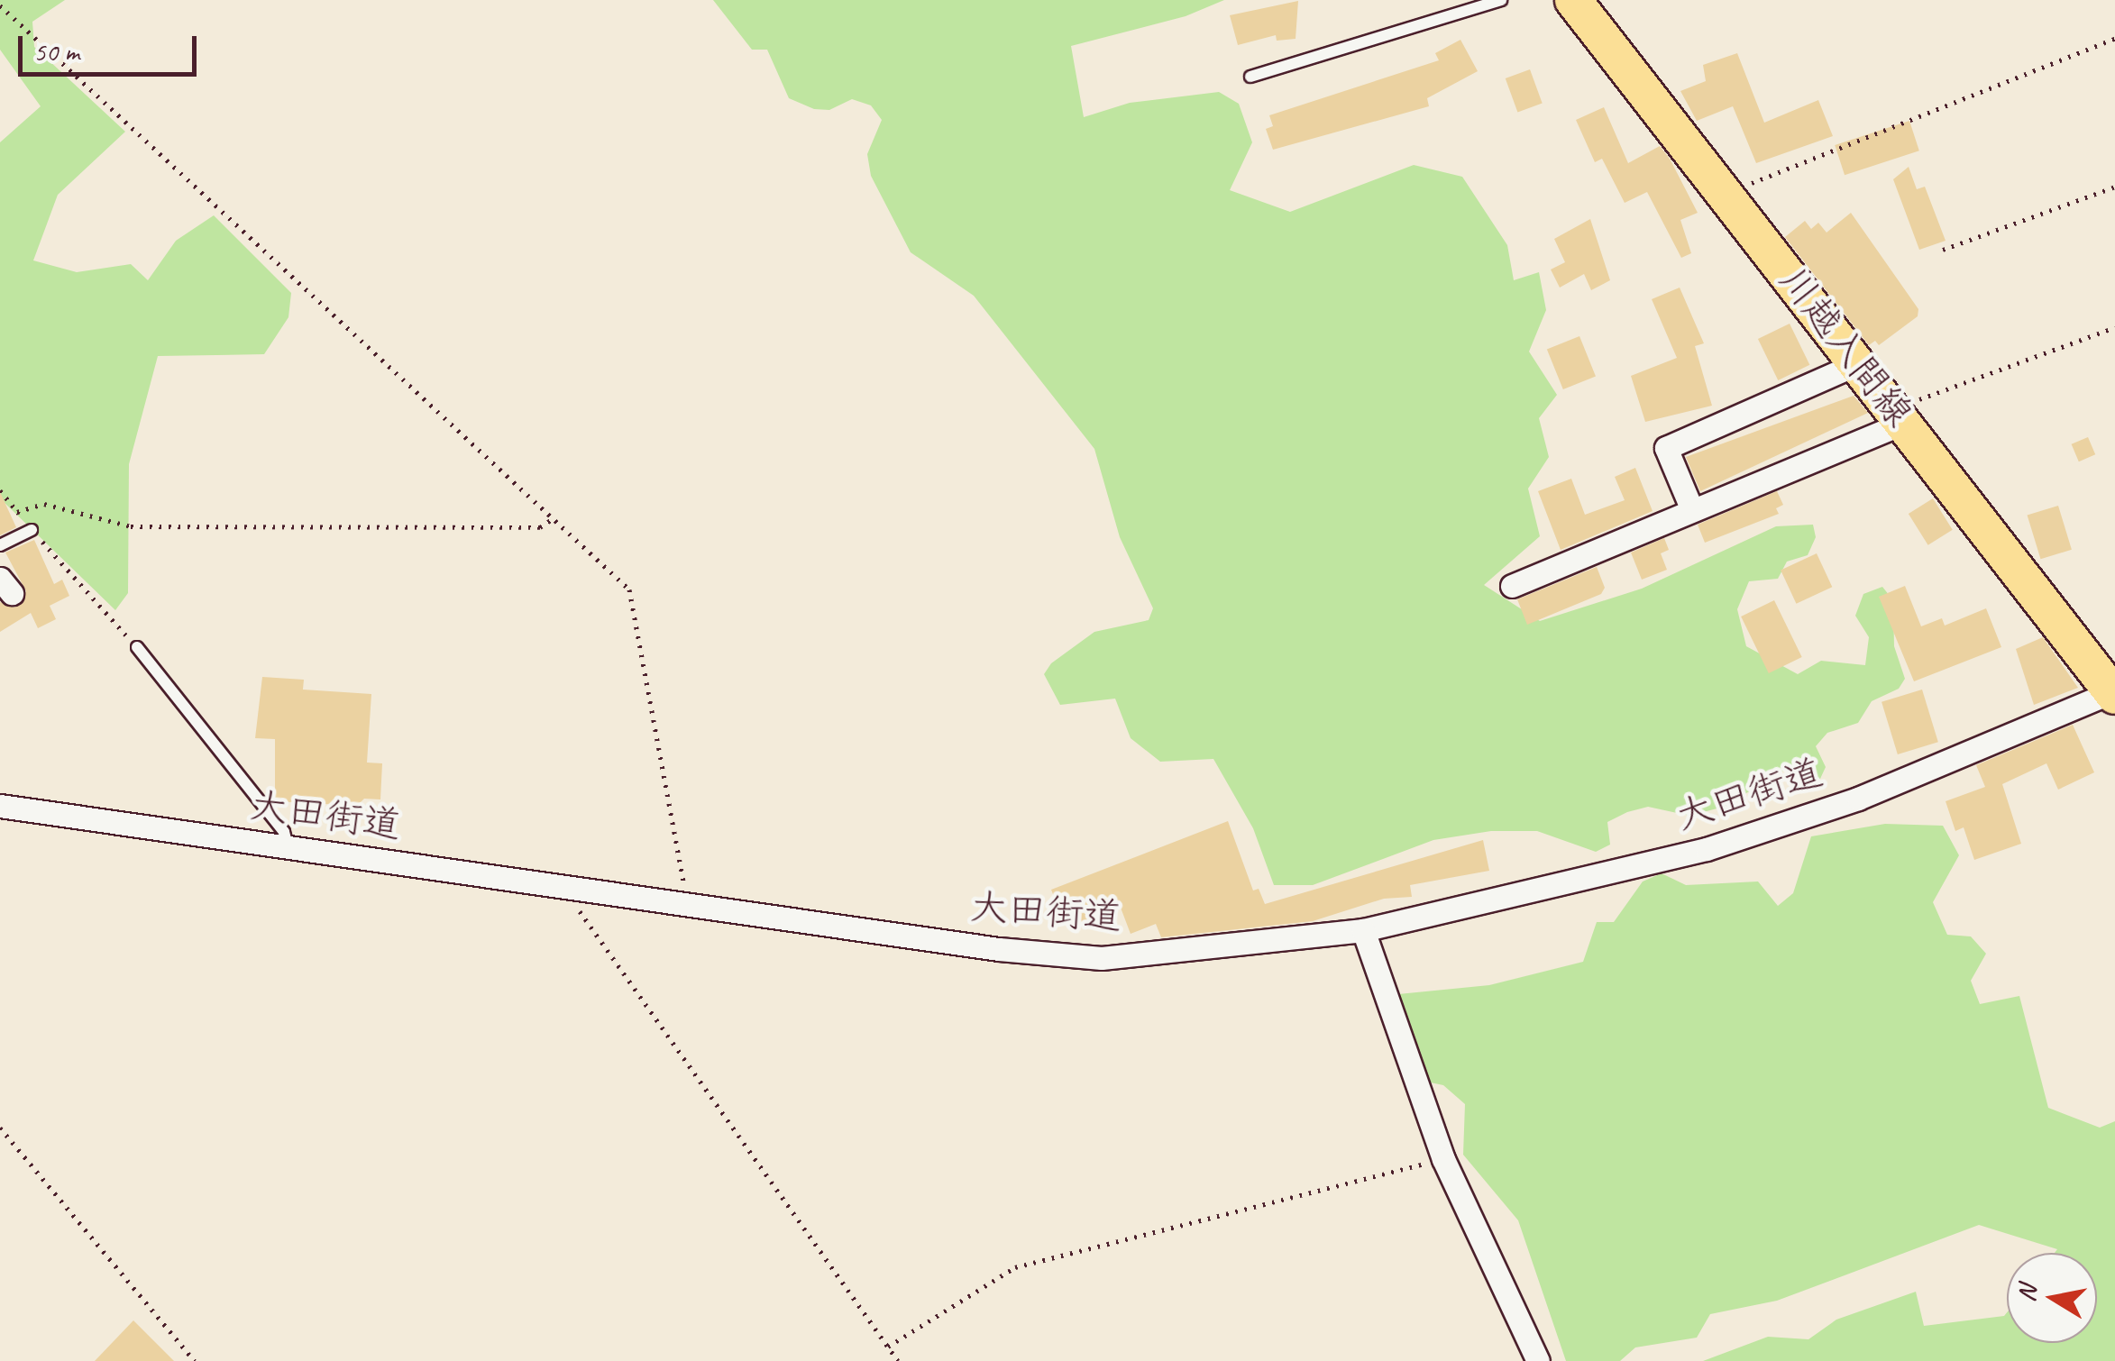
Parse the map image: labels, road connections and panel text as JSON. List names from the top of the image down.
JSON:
{
  "streets": {
    "main road": ["川越入間線"],
    "street": ["大田街道"]
  },
  "crossings": [
    ["川越入間線", "大田街道"]
  ],
  "scale_bar": "50 m",
  "north": "left"
}
